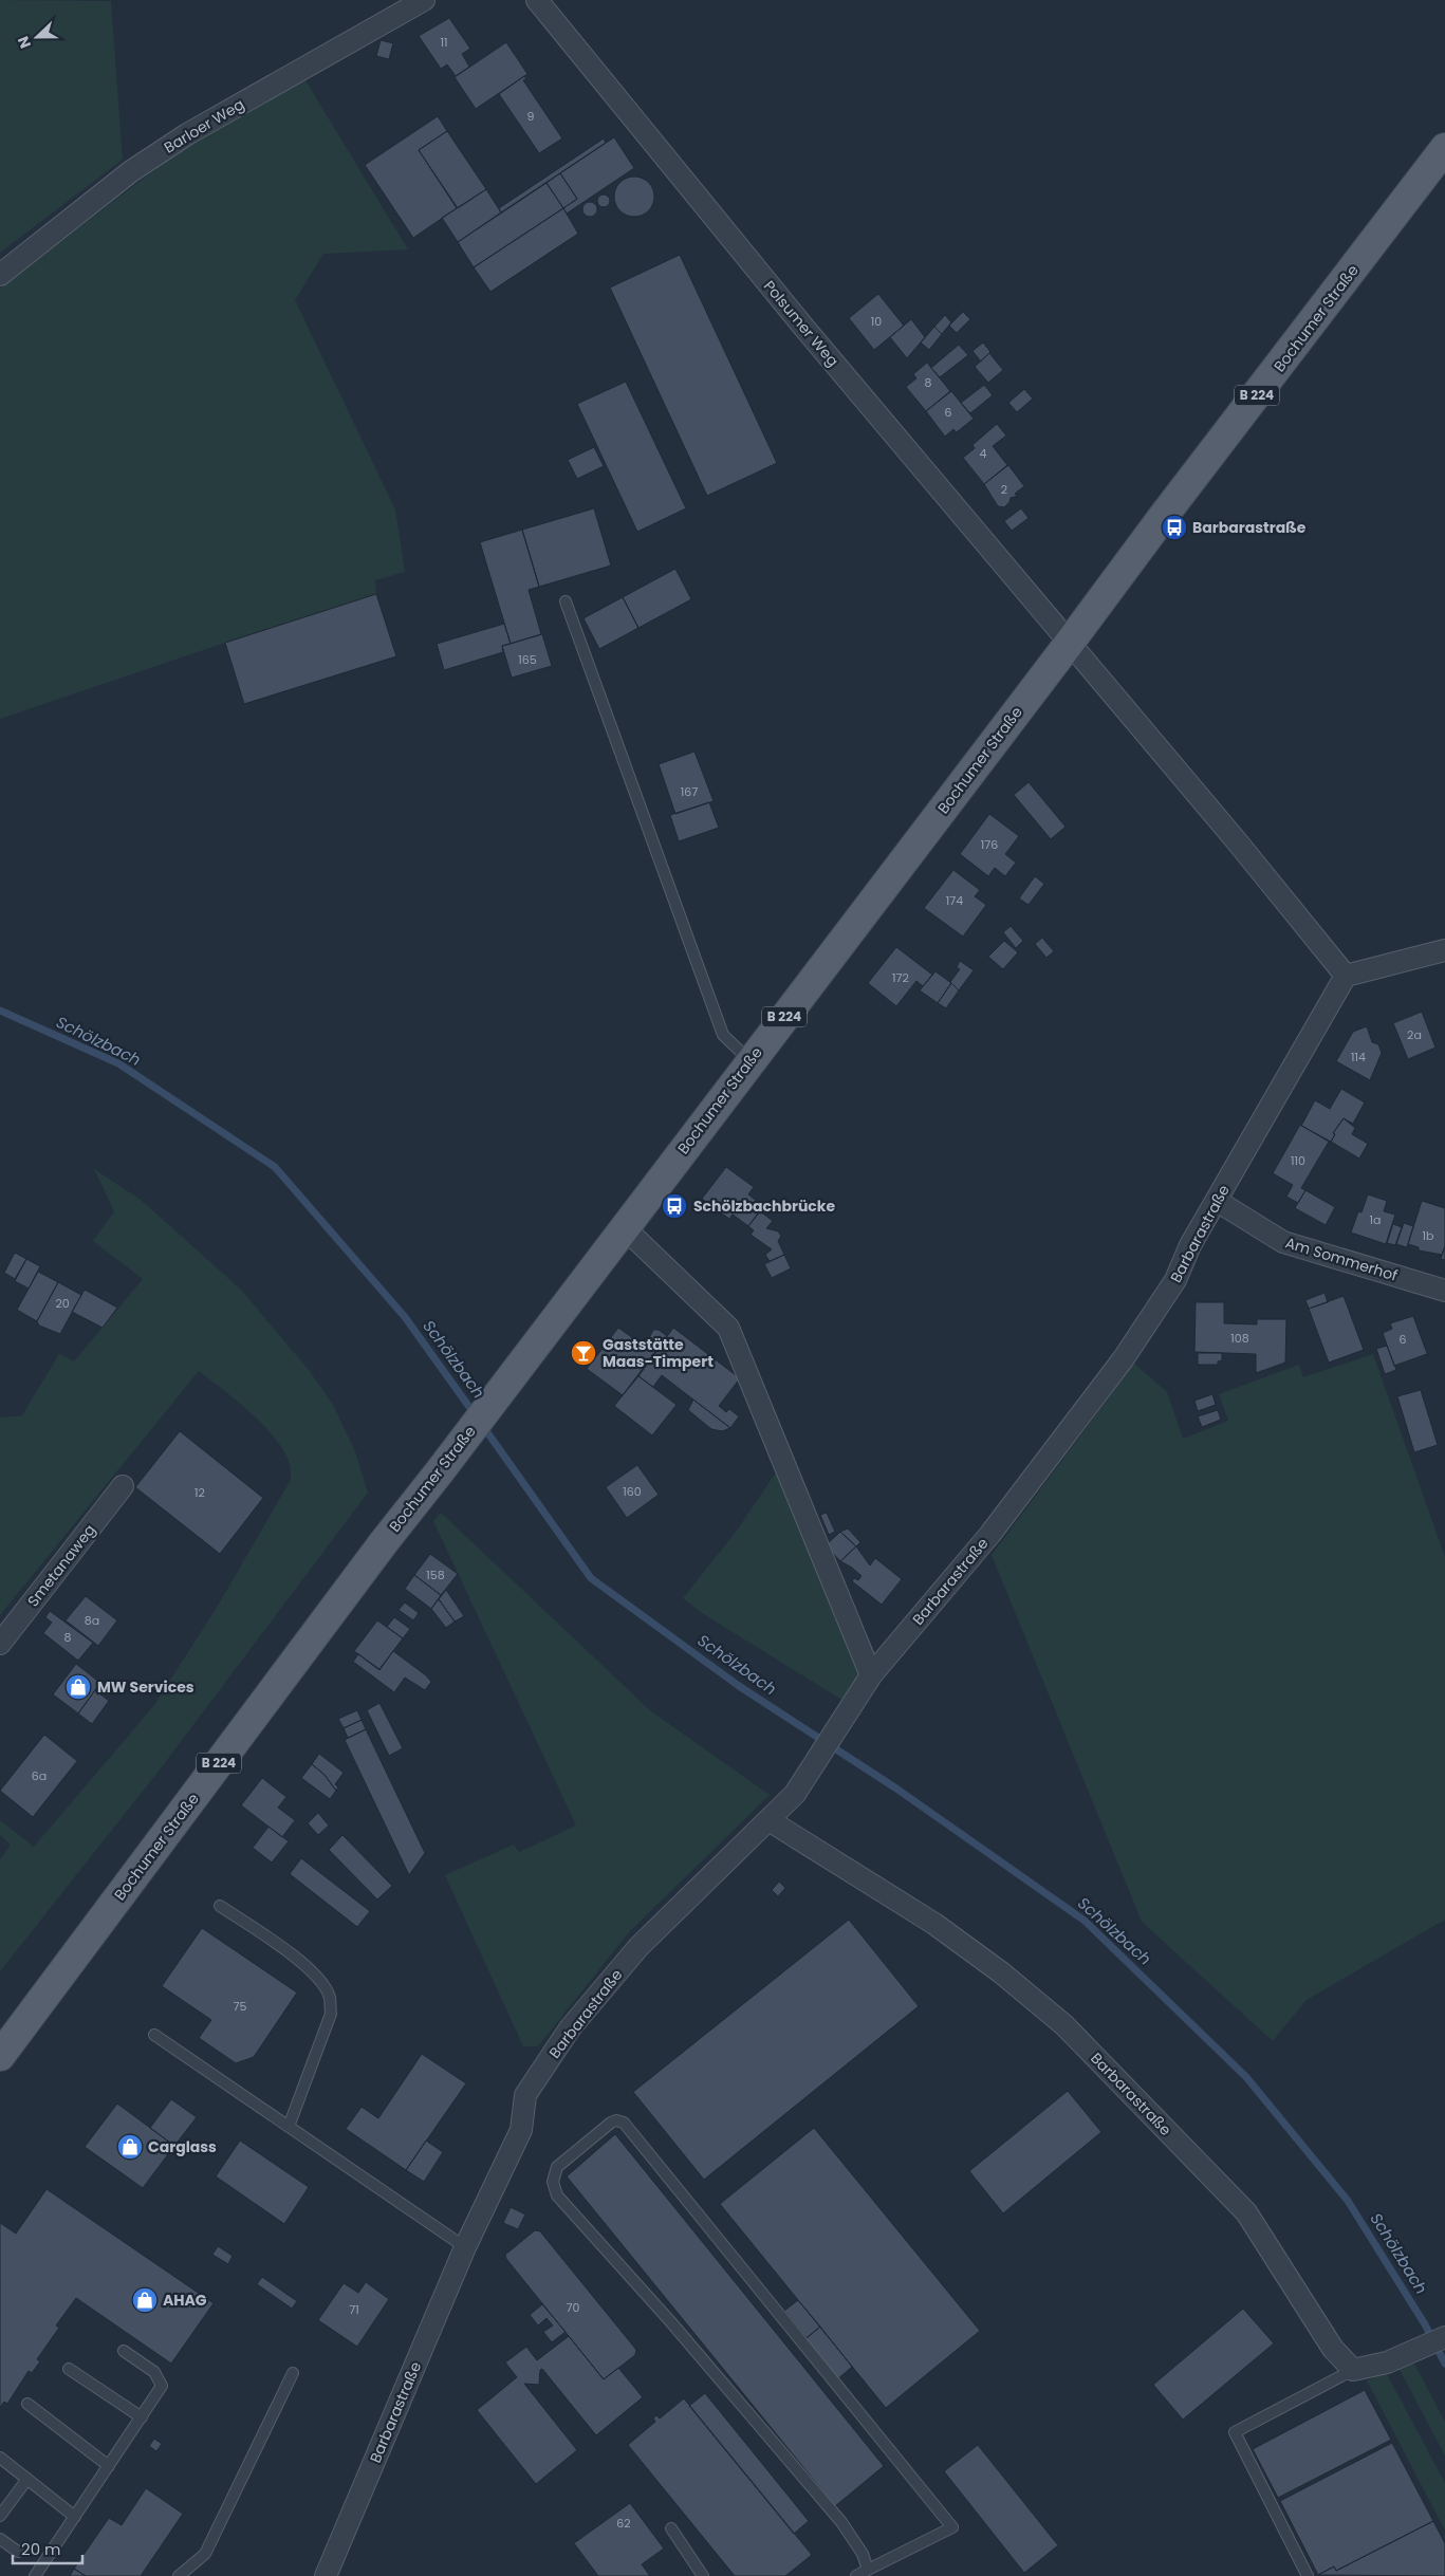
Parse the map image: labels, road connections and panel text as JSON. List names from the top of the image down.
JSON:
{
  "streets": {
    "main road": ["Bochumer Straße", "B 224"],
    "street": [
      "Barloer Weg",
      "Polsumer Weg",
      "Barbarastraße",
      "Am Sommerhof",
      "Smetanaweg"
    ]
  },
  "crossings": [
    ["Bochumer Straße", "Polsumer Weg"],
    ["Barbarastraße", "Am Sommerhof"]
  ],
  "water": ["Schölzbach"],
  "places": {
    "bus stop": ["Barbarastraße", "Schölzbachbrücke"],
    "bar": ["Gaststätte Maas-Timpert"],
    "shop": ["MW Services", "Carglass", "AHAG"]
  },
  "house_numbers": [
    "11",
    "9",
    "10",
    "8",
    "6",
    "4",
    "2",
    "165",
    "167",
    "176",
    "174",
    "172",
    "2a",
    "114",
    "110",
    "1a",
    "1b",
    "20",
    "108",
    "6",
    "160",
    "12",
    "158",
    "8a",
    "8",
    "6a",
    "75",
    "70",
    "71",
    "62"
  ],
  "scale_bar": "20 m",
  "north": "left"
}
